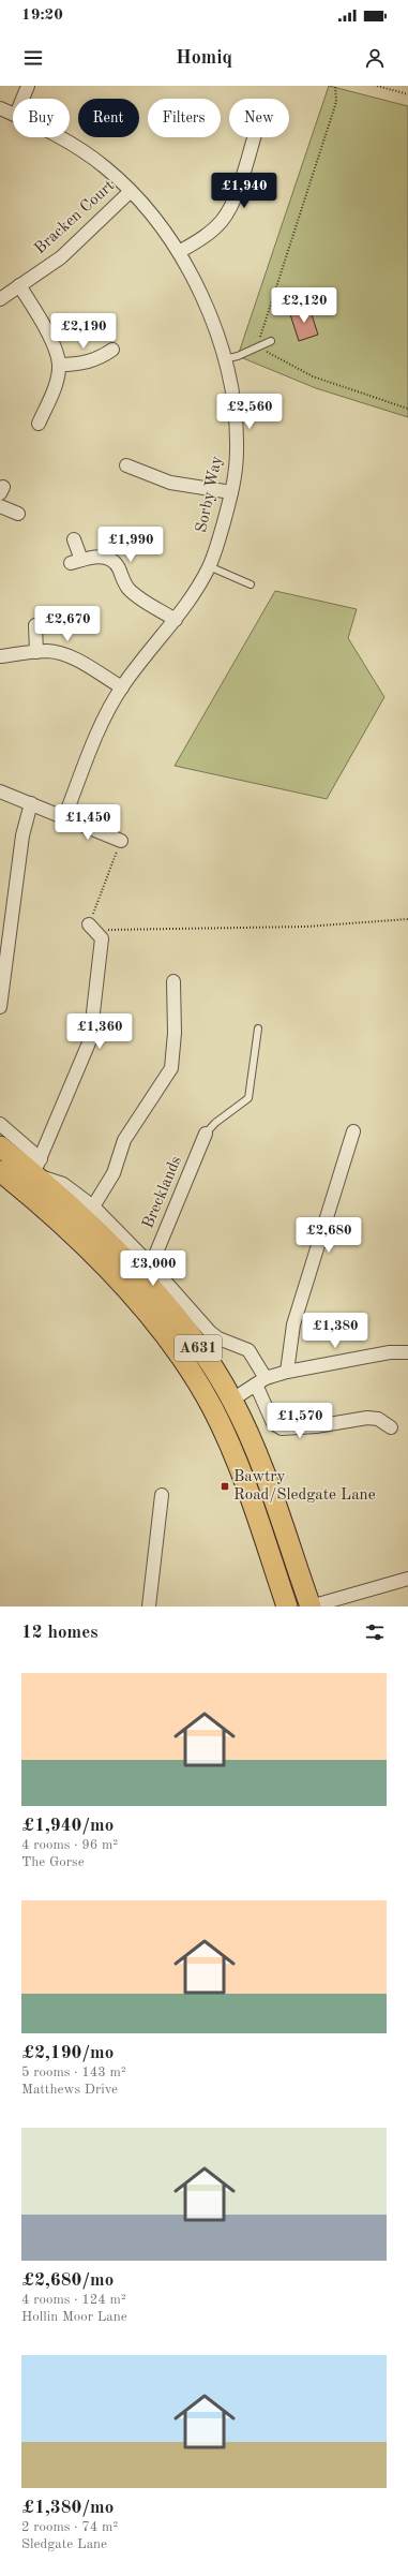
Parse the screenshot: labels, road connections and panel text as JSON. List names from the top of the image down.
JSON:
{
  "streets": {
    "main road": ["A631"],
    "street": ["Bracken Court", "Sorby Way", "Brecklands"]
  },
  "crossings": [
    ["Bracken Court", "Sorby Way"]
  ],
  "places": {
    "transit": ["Bawtry Road/Sledgate Lane"]
  },
  "page": {
    "status": "19:20",
    "header": "Homiq",
    "chip": [
      "Buy",
      "Rent",
      "Filters",
      "New"
    ],
    "price": [
      "£1,940",
      "£2,120",
      "£2,190",
      "£2,560",
      "£1,990",
      "£2,670",
      "£1,450",
      "£1,360",
      "£2,680",
      "£3,000",
      "£1,380",
      "£1,570"
    ],
    "heading": "12 homes",
    "list": [
      {
        "name": "£1,940/mo",
        "note": "4 rooms · 96 m² · The Gorse"
      },
      {
        "name": "£2,190/mo",
        "note": "5 rooms · 143 m² · Matthews Drive"
      },
      {
        "name": "£2,680/mo",
        "note": "4 rooms · 124 m² · Hollin Moor Lane"
      },
      {
        "name": "£1,380/mo",
        "note": "2 rooms · 74 m² · Sledgate Lane"
      }
    ]
  }
}
